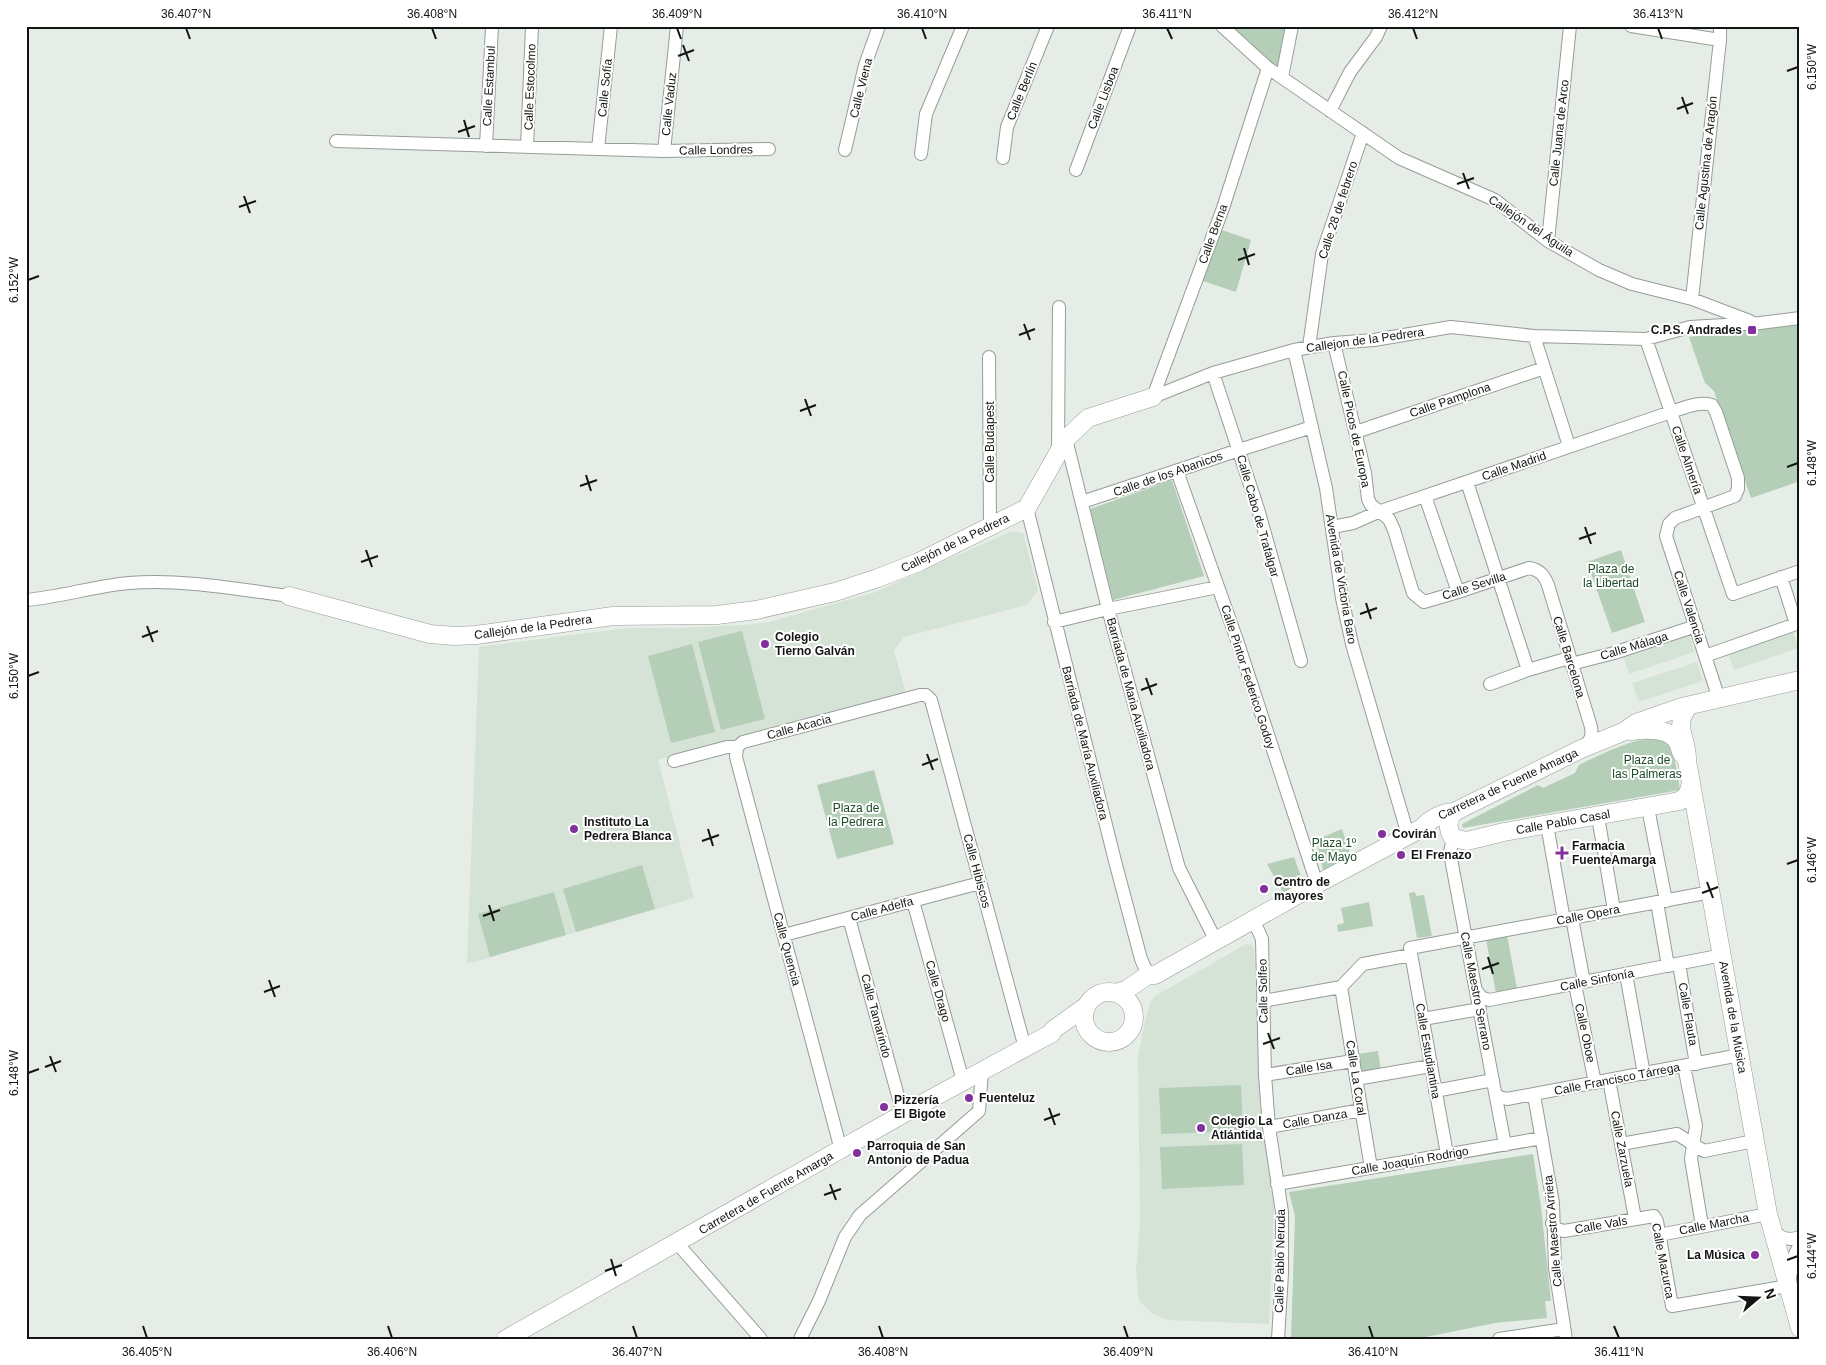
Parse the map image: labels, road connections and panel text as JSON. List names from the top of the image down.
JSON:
{
  "streets": {
    "street": [
      "Calle Estambul",
      "Calle Estocolmo",
      "Calle Sofía",
      "Calle Viena",
      "Calle Berlín",
      "Calle Lisboa",
      "Calle Vaduz",
      "Calle Juana de Arco",
      "Calle Londres",
      "Calle Agustina de Aragón",
      "Calle 28 de febrero",
      "Callejón del Águila",
      "Calle Berna",
      "Callejon de la Pedrera",
      "Calle Pamplona",
      "Calle Picos de Europa",
      "Calle Budapest",
      "Calle Almería",
      "Calle Madrid",
      "Calle de los Abanicos",
      "Calle Cabo de Trafalgar",
      "Callejón de la Pedrera",
      "Avenida de Victoria Baro",
      "Calle Sevilla",
      "Calle Valencia",
      "Calle Málaga",
      "Calle Barcelona",
      "Calle Pintor Federico Godoy",
      "Barriada de Maria Auxiliadora",
      "Calle Acacia",
      "Barriada de María Auxiliadora",
      "Carretera de Fuente Amarga",
      "Calle Pablo Casal",
      "Calle Hibiscos",
      "Calle Adelfa",
      "Calle Opera",
      "Calle Quencia",
      "Calle Sinfonía",
      "Calle Drago",
      "Calle Solfeo",
      "Calle Maestro Serrano",
      "Calle Flauta",
      "Calle Tamarindo",
      "Avenida de la Música",
      "Calle Oboe",
      "Calle Estudiantina",
      "Calle Isa",
      "Calle La Coral",
      "Calle Francisco Tárrega",
      "Calle Danza",
      "Calle Zarzuela",
      "Calle Joaquín Rodrigo",
      "Calle Marcha",
      "Calle Vals",
      "Calle Maestro Arrieta",
      "Calle Pablo Neruda",
      "Calle Mazurca"
    ]
  },
  "crossings": [
    ["Calle Estambul", "Calle Londres"],
    ["Calle Estocolmo", "Calle Londres"],
    ["Calle Sofía", "Calle Londres"],
    ["Calle Vaduz", "Calle Londres"],
    ["Calle Juana de Arco", "Callejón del Águila"],
    ["Calle Agustina de Aragón", "Callejón del Águila"],
    ["Calle 28 de febrero", "Callejón del Águila"],
    ["Calle 28 de febrero", "Callejon de la Pedrera"],
    ["Callejón del Águila", "Calle Berna"],
    ["Callejón del Águila", "Callejon de la Pedrera"],
    ["Calle Berna", "Callejon de la Pedrera"],
    ["Callejon de la Pedrera", "Calle Picos de Europa"],
    ["Callejon de la Pedrera", "Calle Almería"],
    ["Callejon de la Pedrera", "Calle Cabo de Trafalgar"],
    ["Callejon de la Pedrera", "Callejón de la Pedrera"],
    ["Callejon de la Pedrera", "Avenida de Victoria Baro"],
    ["Callejon de la Pedrera", "Barriada de Maria Auxiliadora"],
    ["Callejon de la Pedrera", "Barriada de María Auxiliadora"],
    ["Calle Pamplona", "Calle Picos de Europa"],
    ["Calle Picos de Europa", "Calle Madrid"],
    ["Calle Picos de Europa", "Calle Sevilla"],
    ["Calle Budapest", "Callejón de la Pedrera"],
    ["Calle Almería", "Calle Madrid"],
    ["Calle Almería", "Calle Valencia"],
    ["Calle Madrid", "Avenida de Victoria Baro"],
    ["Calle Madrid", "Calle Valencia"],
    ["Calle de los Abanicos", "Calle Cabo de Trafalgar"],
    ["Calle de los Abanicos", "Avenida de Victoria Baro"],
    ["Calle de los Abanicos", "Calle Pintor Federico Godoy"],
    ["Calle de los Abanicos", "Barriada de Maria Auxiliadora"],
    ["Callejón de la Pedrera", "Barriada de María Auxiliadora"],
    ["Avenida de Victoria Baro", "Carretera de Fuente Amarga"],
    ["Avenida de Victoria Baro", "Calle Pablo Casal"],
    ["Calle Sevilla", "Calle Barcelona"],
    ["Calle Valencia", "Calle Málaga"],
    ["Calle Valencia", "Carretera de Fuente Amarga"],
    ["Calle Málaga", "Calle Barcelona"],
    ["Calle Barcelona", "Carretera de Fuente Amarga"],
    ["Calle Pintor Federico Godoy", "Carretera de Fuente Amarga"],
    ["Barriada de Maria Auxiliadora", "Carretera de Fuente Amarga"],
    ["Calle Acacia", "Calle Hibiscos"],
    ["Calle Acacia", "Calle Quencia"],
    ["Barriada de María Auxiliadora", "Carretera de Fuente Amarga"],
    ["Carretera de Fuente Amarga", "Calle Pablo Casal"],
    ["Carretera de Fuente Amarga", "Calle Hibiscos"],
    ["Carretera de Fuente Amarga", "Calle Quencia"],
    ["Carretera de Fuente Amarga", "Calle Drago"],
    ["Carretera de Fuente Amarga", "Calle Solfeo"],
    ["Carretera de Fuente Amarga", "Calle Tamarindo"],
    ["Carretera de Fuente Amarga", "Avenida de la Música"],
    ["Calle Pablo Casal", "Calle Maestro Serrano"],
    ["Calle Pablo Casal", "Calle Flauta"],
    ["Calle Pablo Casal", "Avenida de la Música"],
    ["Calle Pablo Casal", "Calle Oboe"],
    ["Calle Hibiscos", "Calle Adelfa"],
    ["Calle Adelfa", "Calle Quencia"],
    ["Calle Adelfa", "Calle Drago"],
    ["Calle Adelfa", "Calle Tamarindo"],
    ["Calle Opera", "Calle Maestro Serrano"],
    ["Calle Opera", "Calle Flauta"],
    ["Calle Opera", "Avenida de la Música"],
    ["Calle Opera", "Calle Oboe"],
    ["Calle Opera", "Calle Estudiantina"],
    ["Calle Opera", "Calle La Coral"],
    ["Calle Sinfonía", "Calle Maestro Serrano"],
    ["Calle Sinfonía", "Calle Flauta"],
    ["Calle Sinfonía", "Avenida de la Música"],
    ["Calle Sinfonía", "Calle Oboe"],
    ["Calle Solfeo", "Calle Isa"],
    ["Calle Solfeo", "Calle Danza"],
    ["Calle Solfeo", "Calle Joaquín Rodrigo"],
    ["Calle Solfeo", "Calle Pablo Neruda"],
    ["Calle Maestro Serrano", "Calle Francisco Tárrega"],
    ["Calle Maestro Serrano", "Calle Joaquín Rodrigo"],
    ["Calle Flauta", "Calle Francisco Tárrega"],
    ["Calle Flauta", "Calle Marcha"],
    ["Avenida de la Música", "Calle Francisco Tárrega"],
    ["Avenida de la Música", "Calle Marcha"],
    ["Avenida de la Música", "Calle Mazurca"],
    ["Calle Oboe", "Calle Francisco Tárrega"],
    ["Calle Estudiantina", "Calle Joaquín Rodrigo"],
    ["Calle Isa", "Calle La Coral"],
    ["Calle La Coral", "Calle Danza"],
    ["Calle La Coral", "Calle Joaquín Rodrigo"],
    ["Calle Francisco Tárrega", "Calle Zarzuela"],
    ["Calle Francisco Tárrega", "Calle Maestro Arrieta"],
    ["Calle Zarzuela", "Calle Vals"],
    ["Calle Joaquín Rodrigo", "Calle Maestro Arrieta"],
    ["Calle Joaquín Rodrigo", "Calle Pablo Neruda"],
    ["Calle Marcha", "Calle Mazurca"],
    ["Calle Vals", "Calle Maestro Arrieta"],
    ["Calle Vals", "Calle Mazurca"]
  ],
  "parks": [
    "Plaza de la Libertad",
    "Plaza de las Palmeras",
    "Plaza de la Pedrera",
    "Plaza 1º de Mayo"
  ],
  "places": {
    "transit": ["C.P.S. Andrades"],
    "other": [
      "Colegio Tierno Galván",
      "Instituto La Pedrera Blanca",
      "Covirán",
      "El Frenazo",
      "Centro de mayores",
      "Fuenteluz",
      "Pizzería El Bigote",
      "Colegio La Atlántida",
      "Parroquia de San Antonio de Padua",
      "La Música"
    ],
    "health": ["Farmacia FuenteAmarga"]
  },
  "north": "right",
  "coordinates": [
    "36.407°N",
    "36.408°N",
    "36.409°N",
    "36.410°N",
    "36.411°N",
    "36.412°N",
    "36.413°N",
    "6.150°W",
    "6.152°W",
    "6.148°W",
    "6.146°W",
    "6.144°W",
    "36.405°N",
    "36.406°N"
  ]
}
